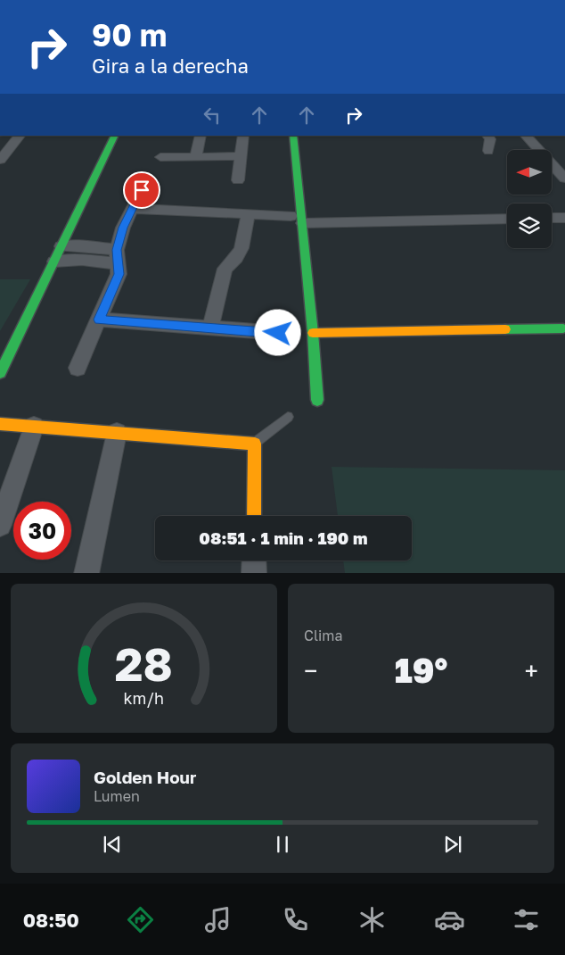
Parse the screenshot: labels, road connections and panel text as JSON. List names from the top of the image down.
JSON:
{
  "north": "left",
  "page": {
    "turn": ["90 m", "Gira a la derecha"],
    "limit": "30",
    "trip": "08:51 · 1 min · 190 m",
    "tile": "Clima",
    "heat": ["−", "19°", "+"],
    "song": ["Golden Hour", "Lumen"],
    "tabs": "08:50",
    "gauge": ["28", "km/h"]
  }
}
